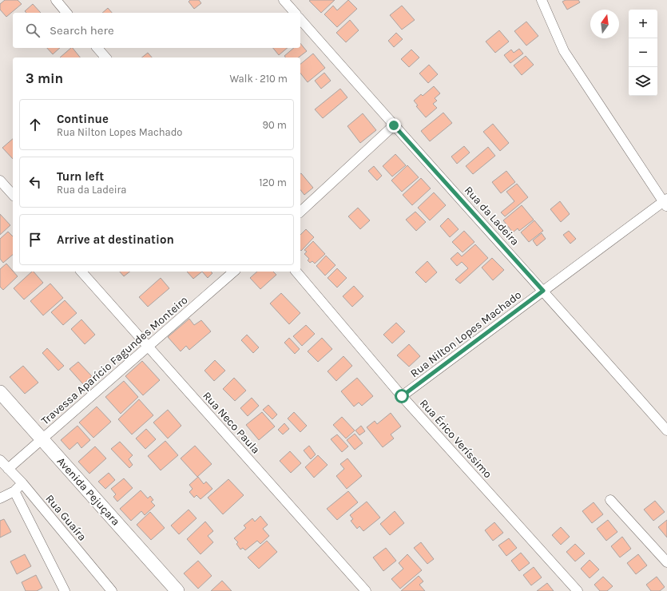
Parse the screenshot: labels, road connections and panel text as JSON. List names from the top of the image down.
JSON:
{
  "streets": {
    "street": [
      "Rua da Ladeira",
      "Rua Nilton Lopes Machado",
      "Travessa Aparício Fagundes Monteiro",
      "Rua Neco Paula",
      "Rua Érico Veríssimo",
      "Avenida Pejuçara",
      "Rua Guaíra"
    ]
  },
  "crossings": [
    ["Rua da Ladeira", "Rua Nilton Lopes Machado"],
    ["Rua Nilton Lopes Machado", "Rua Érico Veríssimo"],
    ["Travessa Aparício Fagundes Monteiro", "Rua Neco Paula"],
    ["Travessa Aparício Fagundes Monteiro", "Avenida Pejuçara"],
    ["Travessa Aparício Fagundes Monteiro", "Rua Guaíra"]
  ],
  "north": "top",
  "page": {
    "map_buttons": ["+", "−"],
    "search": "Search here",
    "heading": ["3 min", "Walk · 210 m"],
    "list": [
      ["Continue", "Rua Nilton Lopes Machado", "90 m"],
      ["Turn left", "Rua da Ladeira", "120 m"],
      "Arrive at destination"
    ]
  }
}
